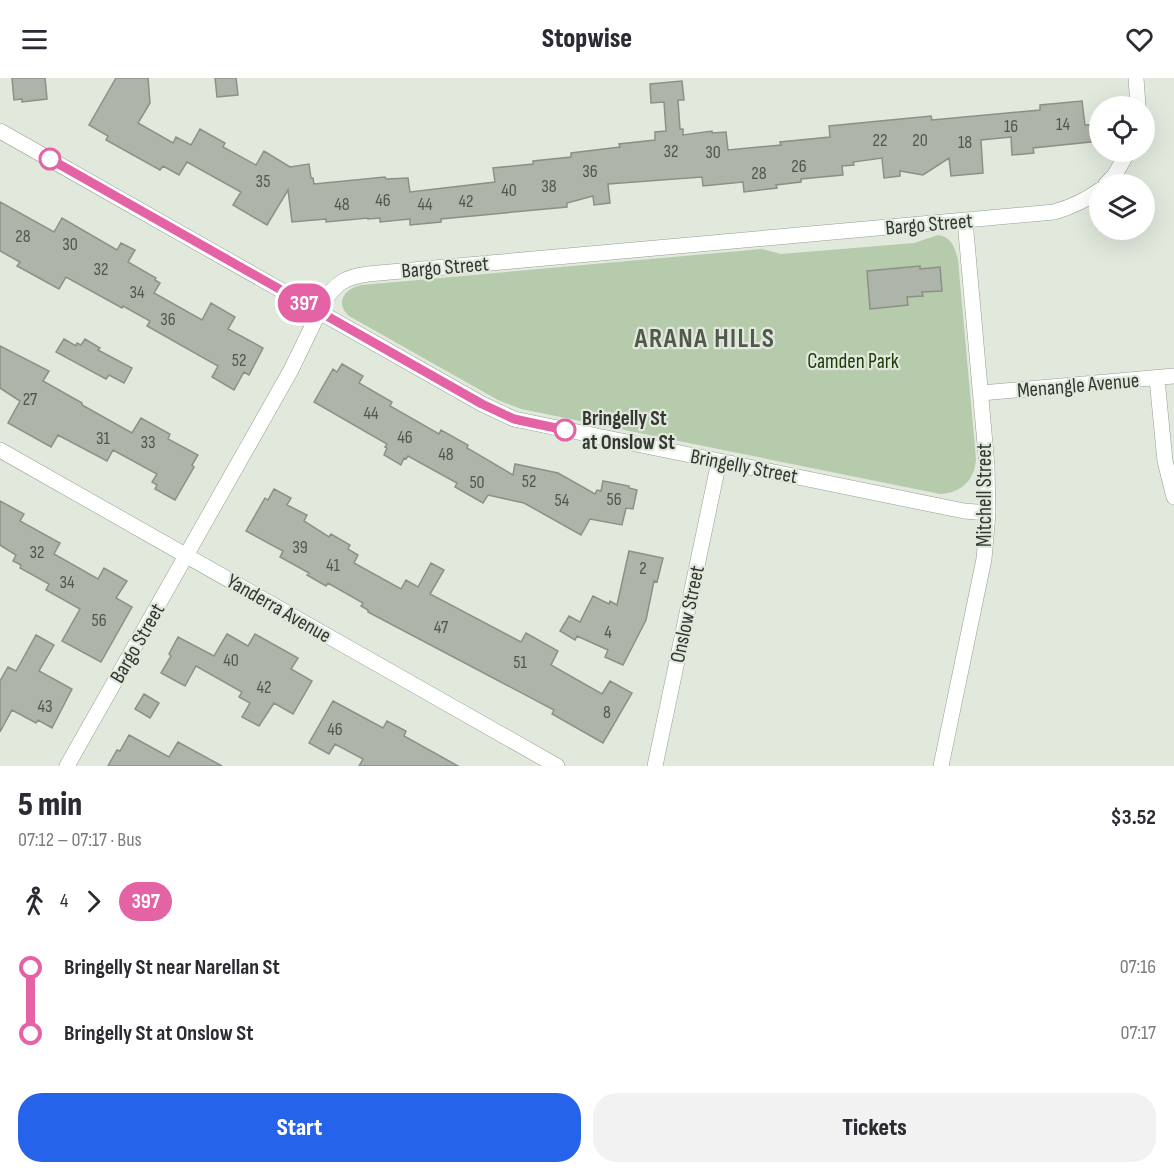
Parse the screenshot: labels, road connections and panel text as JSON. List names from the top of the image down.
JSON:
{
  "streets": {
    "street": [
      "Bargo Street",
      "Menangle Avenue",
      "Bringelly Street",
      "Mitchell Street",
      "Yanderra Avenue",
      "Onslow Street"
    ]
  },
  "crossings": [
    ["Bargo Street", "Bringelly Street"],
    ["Bargo Street", "Mitchell Street"],
    ["Bargo Street", "Yanderra Avenue"],
    ["Menangle Avenue", "Mitchell Street"],
    ["Bringelly Street", "Mitchell Street"],
    ["Bringelly Street", "Onslow Street"]
  ],
  "districts": ["ARANA HILLS"],
  "parks": ["Camden Park"],
  "places": ["Bringelly St at Onslow St"],
  "lines": ["bus line 397"],
  "house_numbers": [
    "14",
    "16",
    "22",
    "20",
    "18",
    "32",
    "30",
    "26",
    "36",
    "28",
    "35",
    "38",
    "40",
    "46",
    "42",
    "48",
    "44",
    "28",
    "30",
    "32",
    "34",
    "36",
    "52",
    "27",
    "44",
    "46",
    "31",
    "33",
    "48",
    "52",
    "50",
    "56",
    "54",
    "39",
    "32",
    "41",
    "2",
    "34",
    "56",
    "47",
    "4",
    "40",
    "51",
    "42",
    "43",
    "8",
    "46"
  ],
  "page": {
    "header": "Stopwise",
    "on_map": "397",
    "heading": ["5 min", "07:12 – 07:17 · Bus", "$3.52"],
    "legs": ["4", "397"],
    "list": [
      {
        "name": "Bringelly St near Narellan St",
        "value": "07:16"
      },
      {
        "name": "Bringelly St at Onslow St",
        "value": "07:17"
      }
    ],
    "buttons": ["Start", "Tickets"]
  }
}
